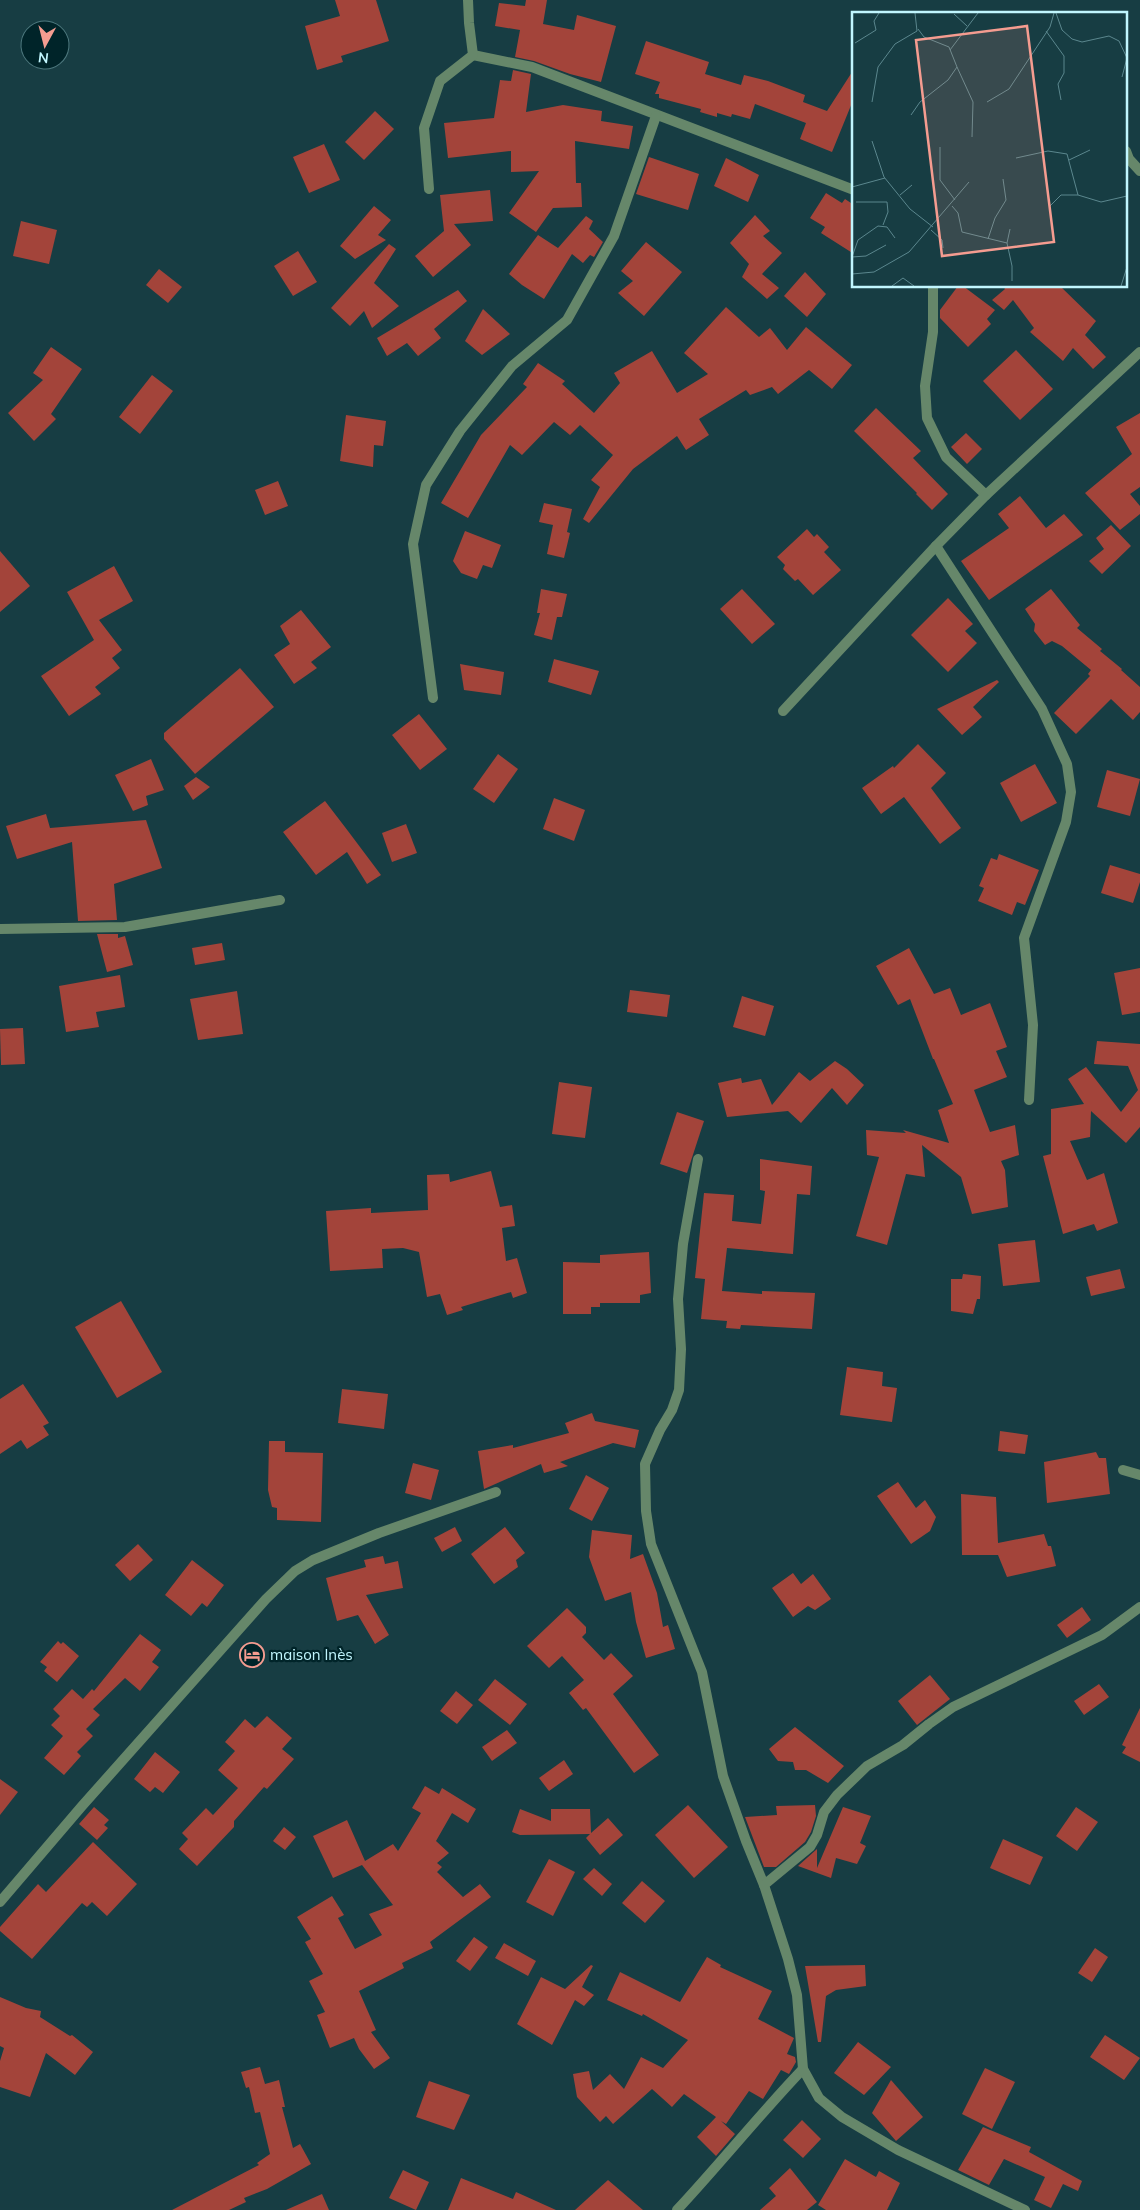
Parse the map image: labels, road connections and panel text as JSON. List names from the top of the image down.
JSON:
{
  "places": {
    "hotel": ["maison Inès"]
  },
  "north": "bottom"
}
